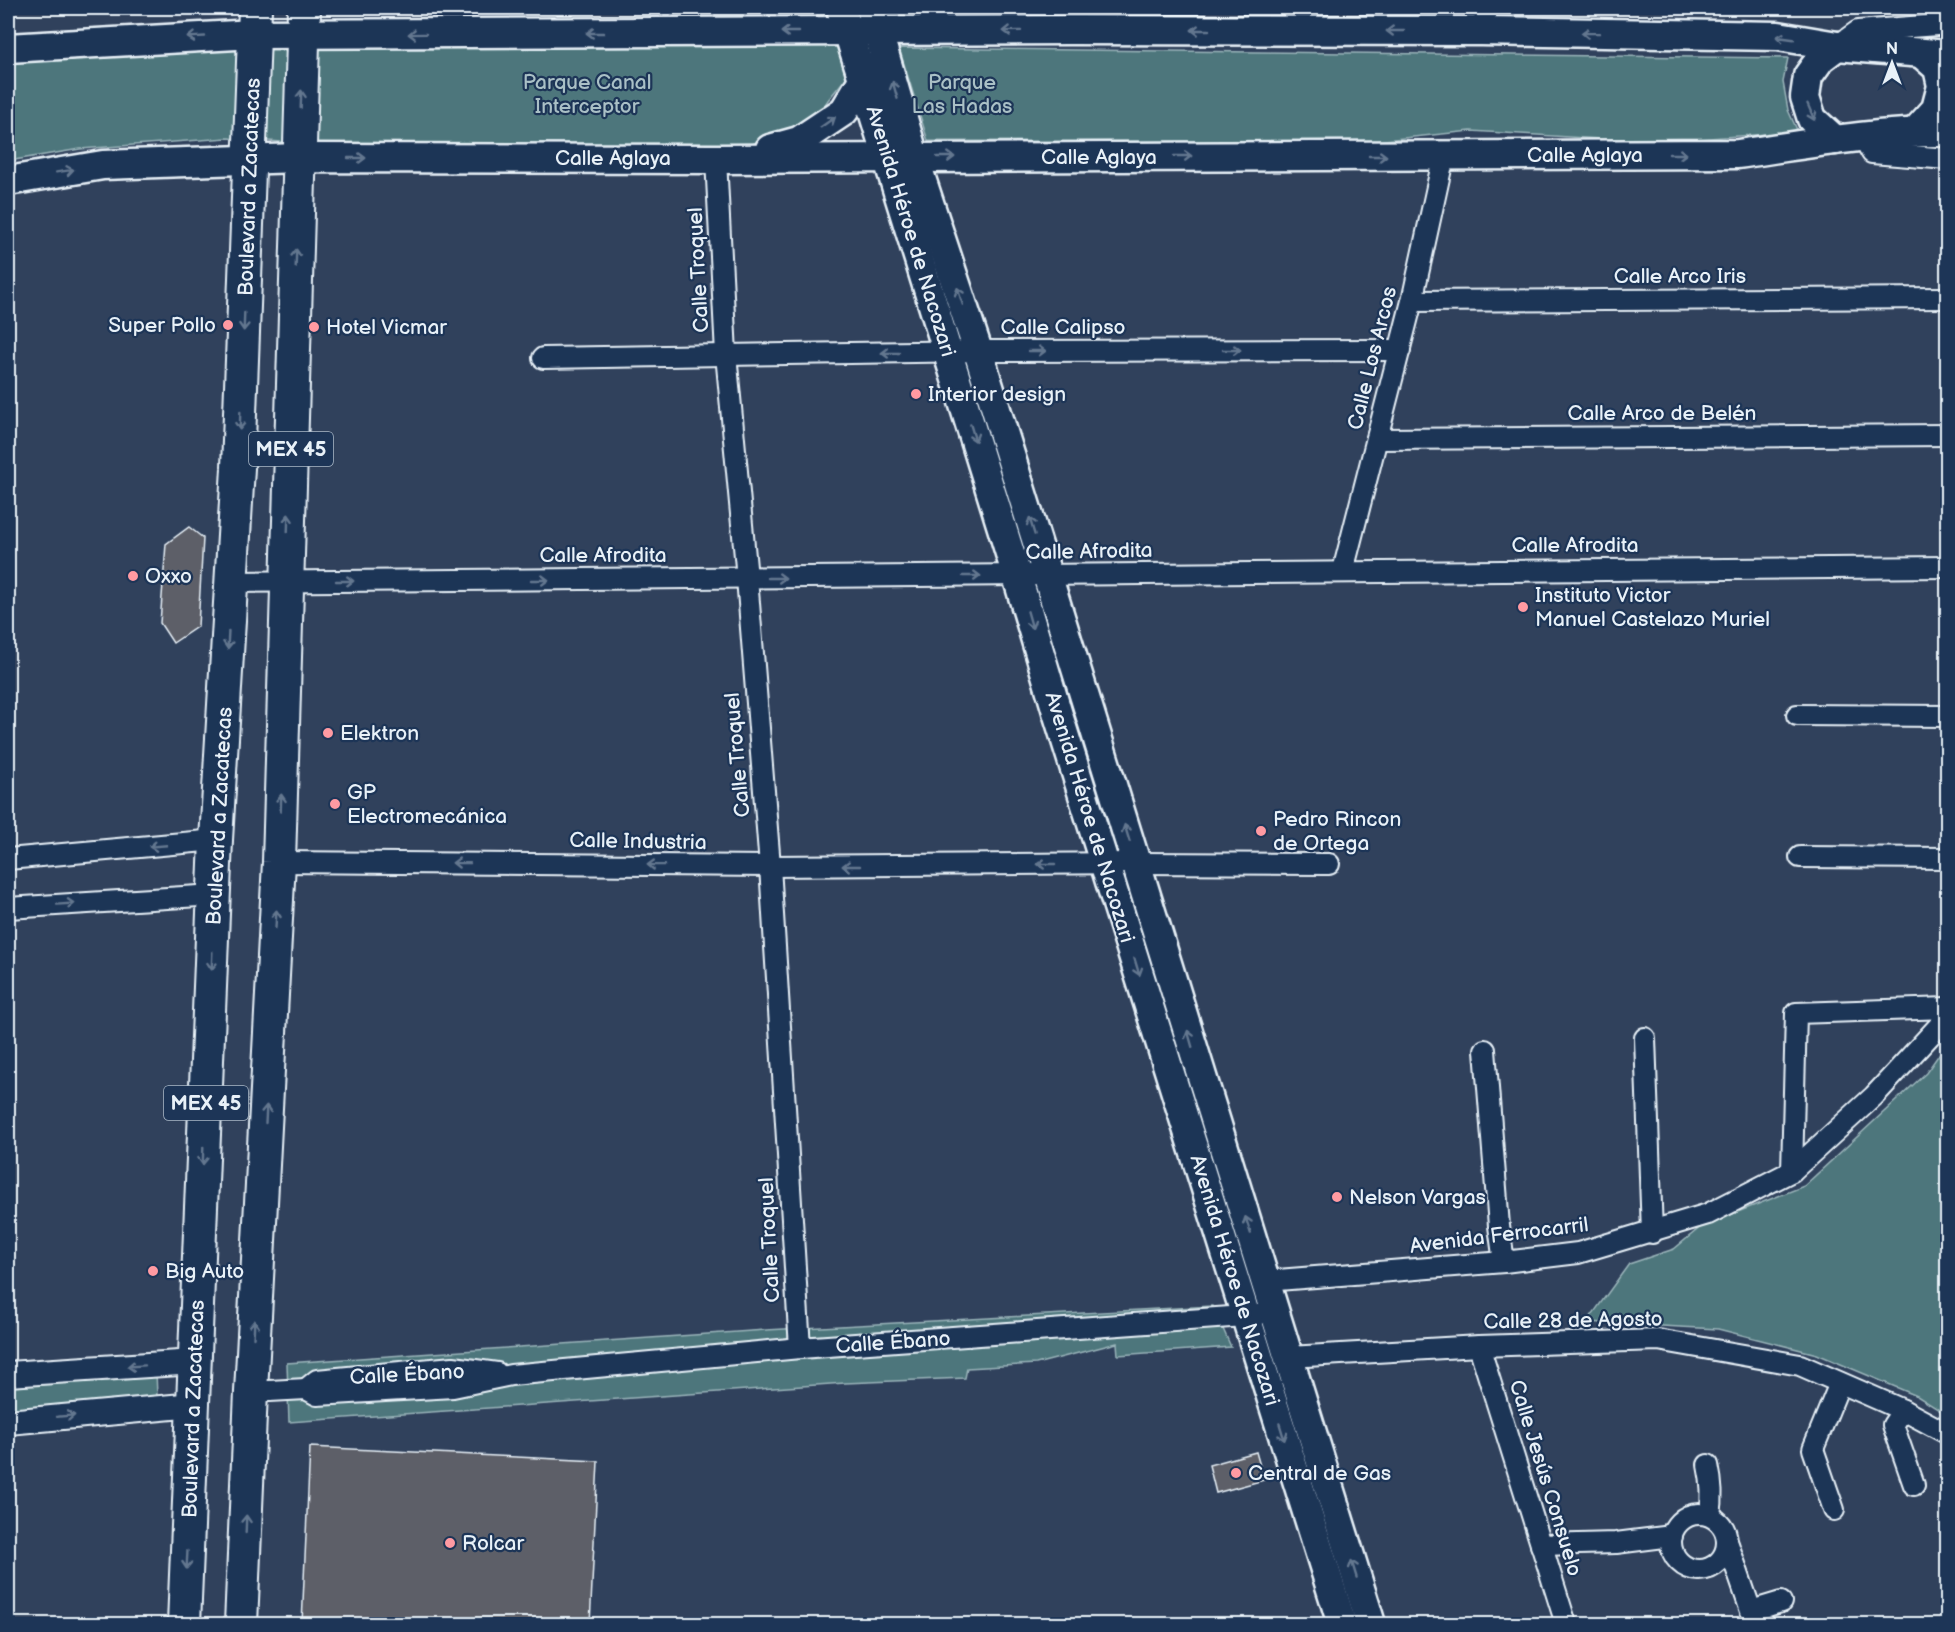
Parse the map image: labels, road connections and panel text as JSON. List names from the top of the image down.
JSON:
{
  "streets": {
    "main road": [
      "Calle Aglaya",
      "Boulevard a Zacatecas",
      "Avenida Héroe de Nacozari",
      "MEX 45"
    ],
    "street": [
      "Calle Troquel",
      "Calle Arco Iris",
      "Calle Calipso",
      "Calle Los Arcos",
      "Calle Arco de Belén",
      "Calle Afrodita",
      "Calle Industria",
      "Avenida Ferrocarril",
      "Calle 28 de Agosto",
      "Calle Ébano",
      "Calle Jesús Consuelo"
    ]
  },
  "crossings": [
    ["Calle Aglaya", "Boulevard a Zacatecas"],
    ["Calle Aglaya", "Avenida Héroe de Nacozari"],
    ["Calle Aglaya", "Calle Troquel"],
    ["Calle Aglaya", "Calle Los Arcos"],
    ["Calle Aglaya", "MEX 45"],
    ["Boulevard a Zacatecas", "Calle Afrodita"],
    ["Avenida Héroe de Nacozari", "Calle Calipso"],
    ["Avenida Héroe de Nacozari", "Calle Afrodita"],
    ["Avenida Héroe de Nacozari", "Calle Industria"],
    ["Avenida Héroe de Nacozari", "Avenida Ferrocarril"],
    ["Avenida Héroe de Nacozari", "Calle 28 de Agosto"],
    ["Avenida Héroe de Nacozari", "Calle Ébano"],
    ["Calle Troquel", "Calle Calipso"],
    ["Calle Troquel", "Calle Afrodita"],
    ["Calle Troquel", "Calle Industria"],
    ["Calle Troquel", "Calle Ébano"],
    ["Calle Arco Iris", "Calle Los Arcos"],
    ["Calle Calipso", "Calle Los Arcos"],
    ["Calle Los Arcos", "Calle Arco de Belén"],
    ["Calle Los Arcos", "Calle Afrodita"],
    ["MEX 45", "Calle Afrodita"],
    ["MEX 45", "Calle Industria"],
    ["MEX 45", "Calle Ébano"],
    ["Calle 28 de Agosto", "Calle Jesús Consuelo"]
  ],
  "one_way": ["Calle Afrodita", "Calle Industria"],
  "parks": ["Parque Canal Interceptor", "Parque Las Hadas"],
  "places": [
    "Super Pollo",
    "Hotel Vicmar",
    "Interior design",
    "Oxxo",
    "Instituto Victor Manuel Castelazo Muriel",
    "Elektron",
    "GP Electromecánica",
    "Pedro Rincon de Ortega",
    "Nelson Vargas",
    "Big Auto",
    "Central de Gas",
    "Rolcar"
  ],
  "north": "top"
}
